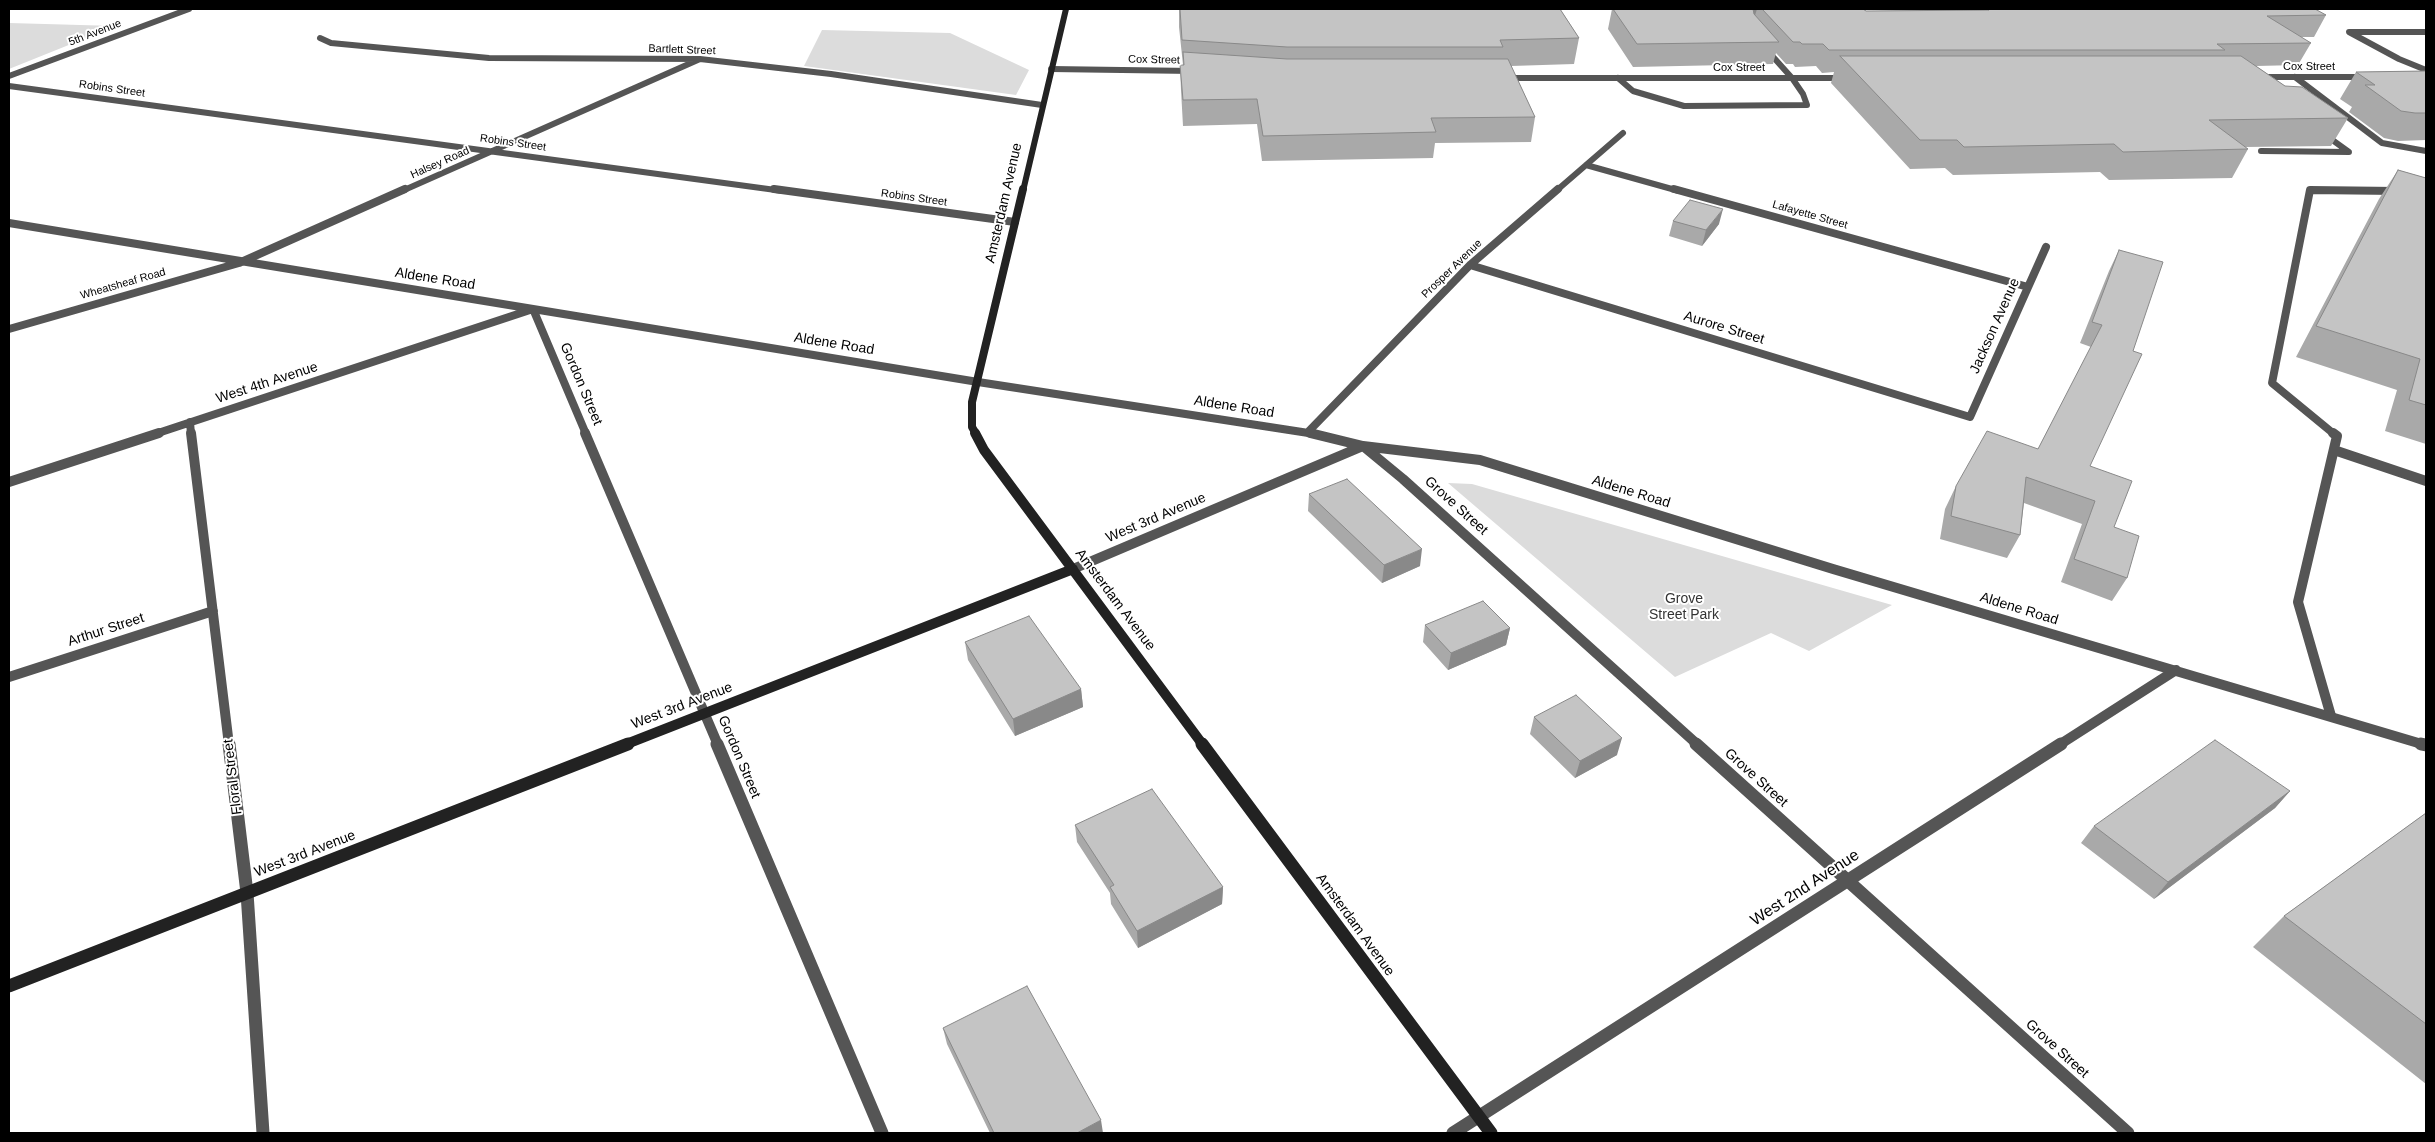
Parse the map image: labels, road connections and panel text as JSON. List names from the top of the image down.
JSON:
{
  "streets": {
    "main road": ["Amsterdam Avenue", "West 3rd Avenue"],
    "street": [
      "5th Avenue",
      "Bartlett Street",
      "Cox Street",
      "Robins Street",
      "Halsey Road",
      "Lafayette Street",
      "Prosper Avenue",
      "Aldene Road",
      "Wheatsheaf Road",
      "Jackson Avenue",
      "Aurore Street",
      "West 4th Avenue",
      "Gordon Street",
      "Grove Street",
      "Arthur Street",
      "Floral Street",
      "West 2nd Avenue"
    ]
  },
  "crossings": [
    ["Bartlett Street", "Halsey Road"],
    ["Bartlett Street", "Amsterdam Avenue"],
    ["Cox Street", "Amsterdam Avenue"],
    ["Robins Street", "Halsey Road"],
    ["Robins Street", "Amsterdam Avenue"],
    ["Halsey Road", "Aldene Road"],
    ["Halsey Road", "Wheatsheaf Road"],
    ["Amsterdam Avenue", "Aldene Road"],
    ["Amsterdam Avenue", "West 3rd Avenue"],
    ["Amsterdam Avenue", "West 2nd Avenue"],
    ["Lafayette Street", "Prosper Avenue"],
    ["Lafayette Street", "Jackson Avenue"],
    ["Prosper Avenue", "Aldene Road"],
    ["Prosper Avenue", "Aurore Street"],
    ["Aldene Road", "Wheatsheaf Road"],
    ["Aldene Road", "West 4th Avenue"],
    ["Aldene Road", "Gordon Street"],
    ["Aldene Road", "Grove Street"],
    ["Aldene Road", "West 3rd Avenue"],
    ["Aldene Road", "West 2nd Avenue"],
    ["Jackson Avenue", "Aurore Street"],
    ["West 4th Avenue", "Gordon Street"],
    ["West 4th Avenue", "Floral Street"],
    ["Gordon Street", "West 3rd Avenue"],
    ["Grove Street", "West 3rd Avenue"],
    ["Grove Street", "West 2nd Avenue"],
    ["West 3rd Avenue", "Floral Street"],
    ["Arthur Street", "Floral Street"]
  ],
  "parks": ["Grove Street Park"]
}
